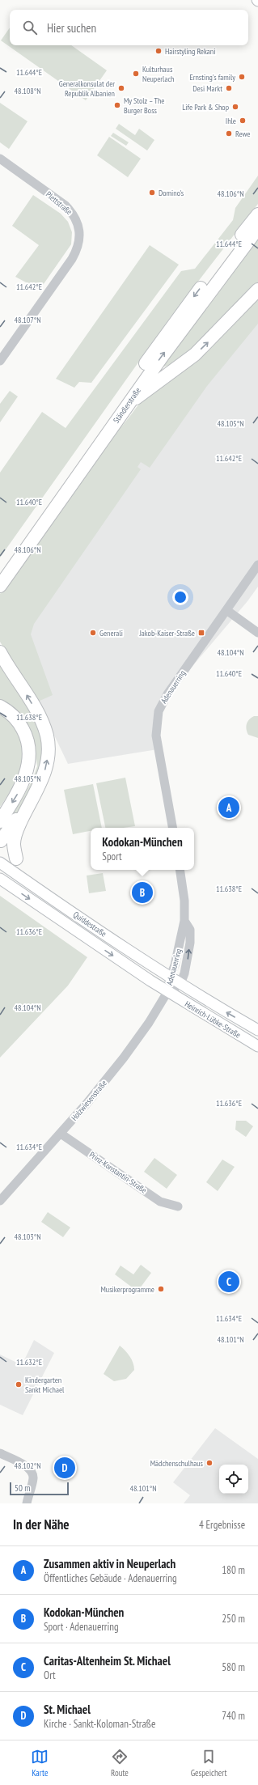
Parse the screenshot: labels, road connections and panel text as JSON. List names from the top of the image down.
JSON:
{
  "streets": {
    "highway": ["Ständlerstraße"],
    "main road": ["Quiddestraße", "Heinrich-Lübke-Straße"],
    "street": [
      "Plettstraße",
      "Adenauerring",
      "Holzwiesenstraße",
      "Prinz-Konstantin-Straße"
    ]
  },
  "crossings": [
    ["Adenauerring", "Quiddestraße"],
    ["Adenauerring", "Heinrich-Lübke-Straße"],
    ["Adenauerring", "Holzwiesenstraße"],
    ["Quiddestraße", "Heinrich-Lübke-Straße"],
    ["Quiddestraße", "Holzwiesenstraße"],
    ["Heinrich-Lübke-Straße", "Holzwiesenstraße"],
    ["Holzwiesenstraße", "Prinz-Konstantin-Straße"]
  ],
  "places": {
    "other": [
      "Hairstyling Rekani",
      "Kulturhaus Neuperlach",
      "Ernsting's family",
      "Generalkonsulat der Republik Albanien",
      "Desi Markt",
      "My Stolz – The Burger Boss",
      "Life Park & Shop",
      "Ihle",
      "Rewe",
      "Domino's",
      "Generali",
      "Musikerprogramme",
      "Kindergarten Sankt Michael",
      "Mädchenschulhaus"
    ],
    "transit": ["Jakob-Kaiser-Straße"]
  },
  "scale_bar": "50 m",
  "page": {
    "search": "Hier suchen",
    "pins": [
      "A",
      "B",
      "C",
      "D"
    ],
    "popup": ["Kodokan-München", "Sport"],
    "scale": "50 m",
    "heading": ["In der Nähe", "4 Ergebnisse"],
    "list": [
      {
        "mark": "A",
        "name": "Zusammen aktiv in Neuperlach",
        "note": "Öffentliches Gebäude · Adenauerring",
        "value": "180 m"
      },
      {
        "mark": "B",
        "name": "Kodokan-München",
        "note": "Sport · Adenauerring",
        "value": "250 m"
      },
      {
        "mark": "C",
        "name": "Caritas-Altenheim St. Michael",
        "note": "Ort",
        "value": "580 m"
      },
      {
        "mark": "D",
        "name": "St. Michael",
        "note": "Kirche · Sankt-Koloman-Straße",
        "value": "740 m"
      }
    ],
    "nav": ["Karte", "Route", "Gespeichert"]
  },
  "coordinates": [
    "11.644°E",
    "48.108°N",
    "48.106°N",
    "11.642°E",
    "48.107°N",
    "48.105°N",
    "11.640°E",
    "48.104°N",
    "11.638°E",
    "11.636°E",
    "11.634°E",
    "48.103°N",
    "48.101°N",
    "11.632°E",
    "48.102°N"
  ]
}
